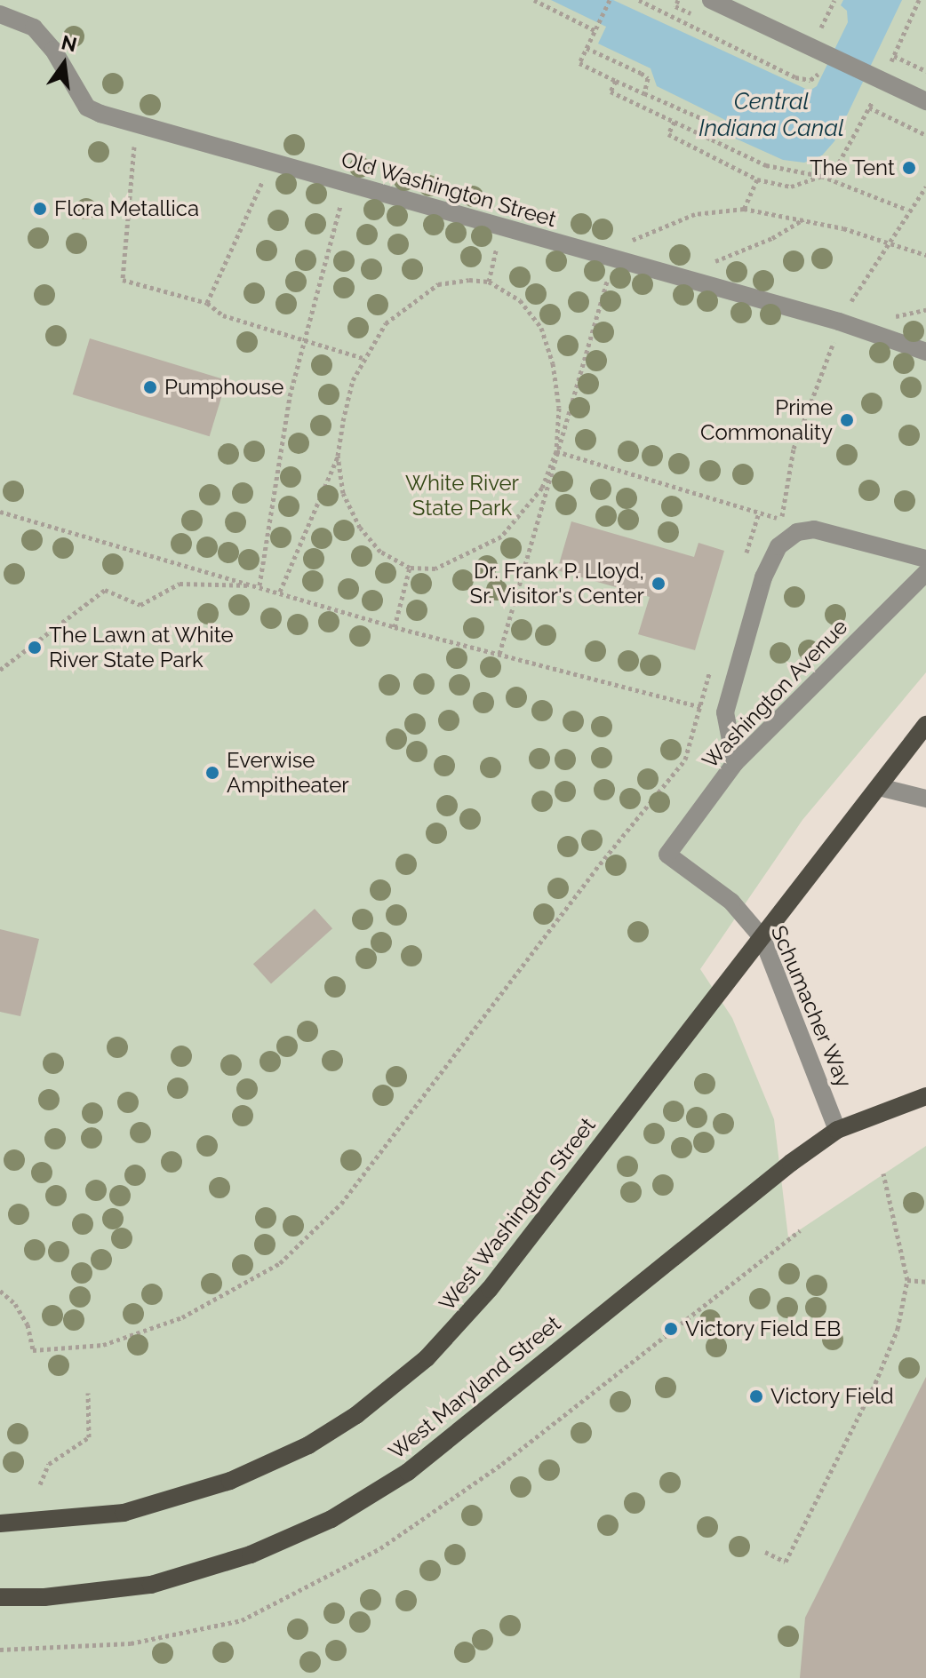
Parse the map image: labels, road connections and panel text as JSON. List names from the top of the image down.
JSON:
{
  "streets": {
    "main road": ["West Washington Street", "West Maryland Street"],
    "street": ["Old Washington Street", "Washington Avenue", "Schumacher Way"]
  },
  "crossings": [
    ["Washington Avenue", "Schumacher Way"],
    ["Schumacher Way", "West Washington Street"],
    ["Schumacher Way", "West Maryland Street"]
  ],
  "water": ["Central Indiana Canal"],
  "parks": ["White River State Park"],
  "places": [
    "The Tent",
    "Flora Metallica",
    "Pumphouse",
    "Prime Commonality",
    "Dr. Frank P. Lloyd, Sr. Visitor's Center",
    "The Lawn at White River State Park",
    "Everwise Ampitheater",
    "Victory Field EB",
    "Victory Field"
  ],
  "north": "top"
}
